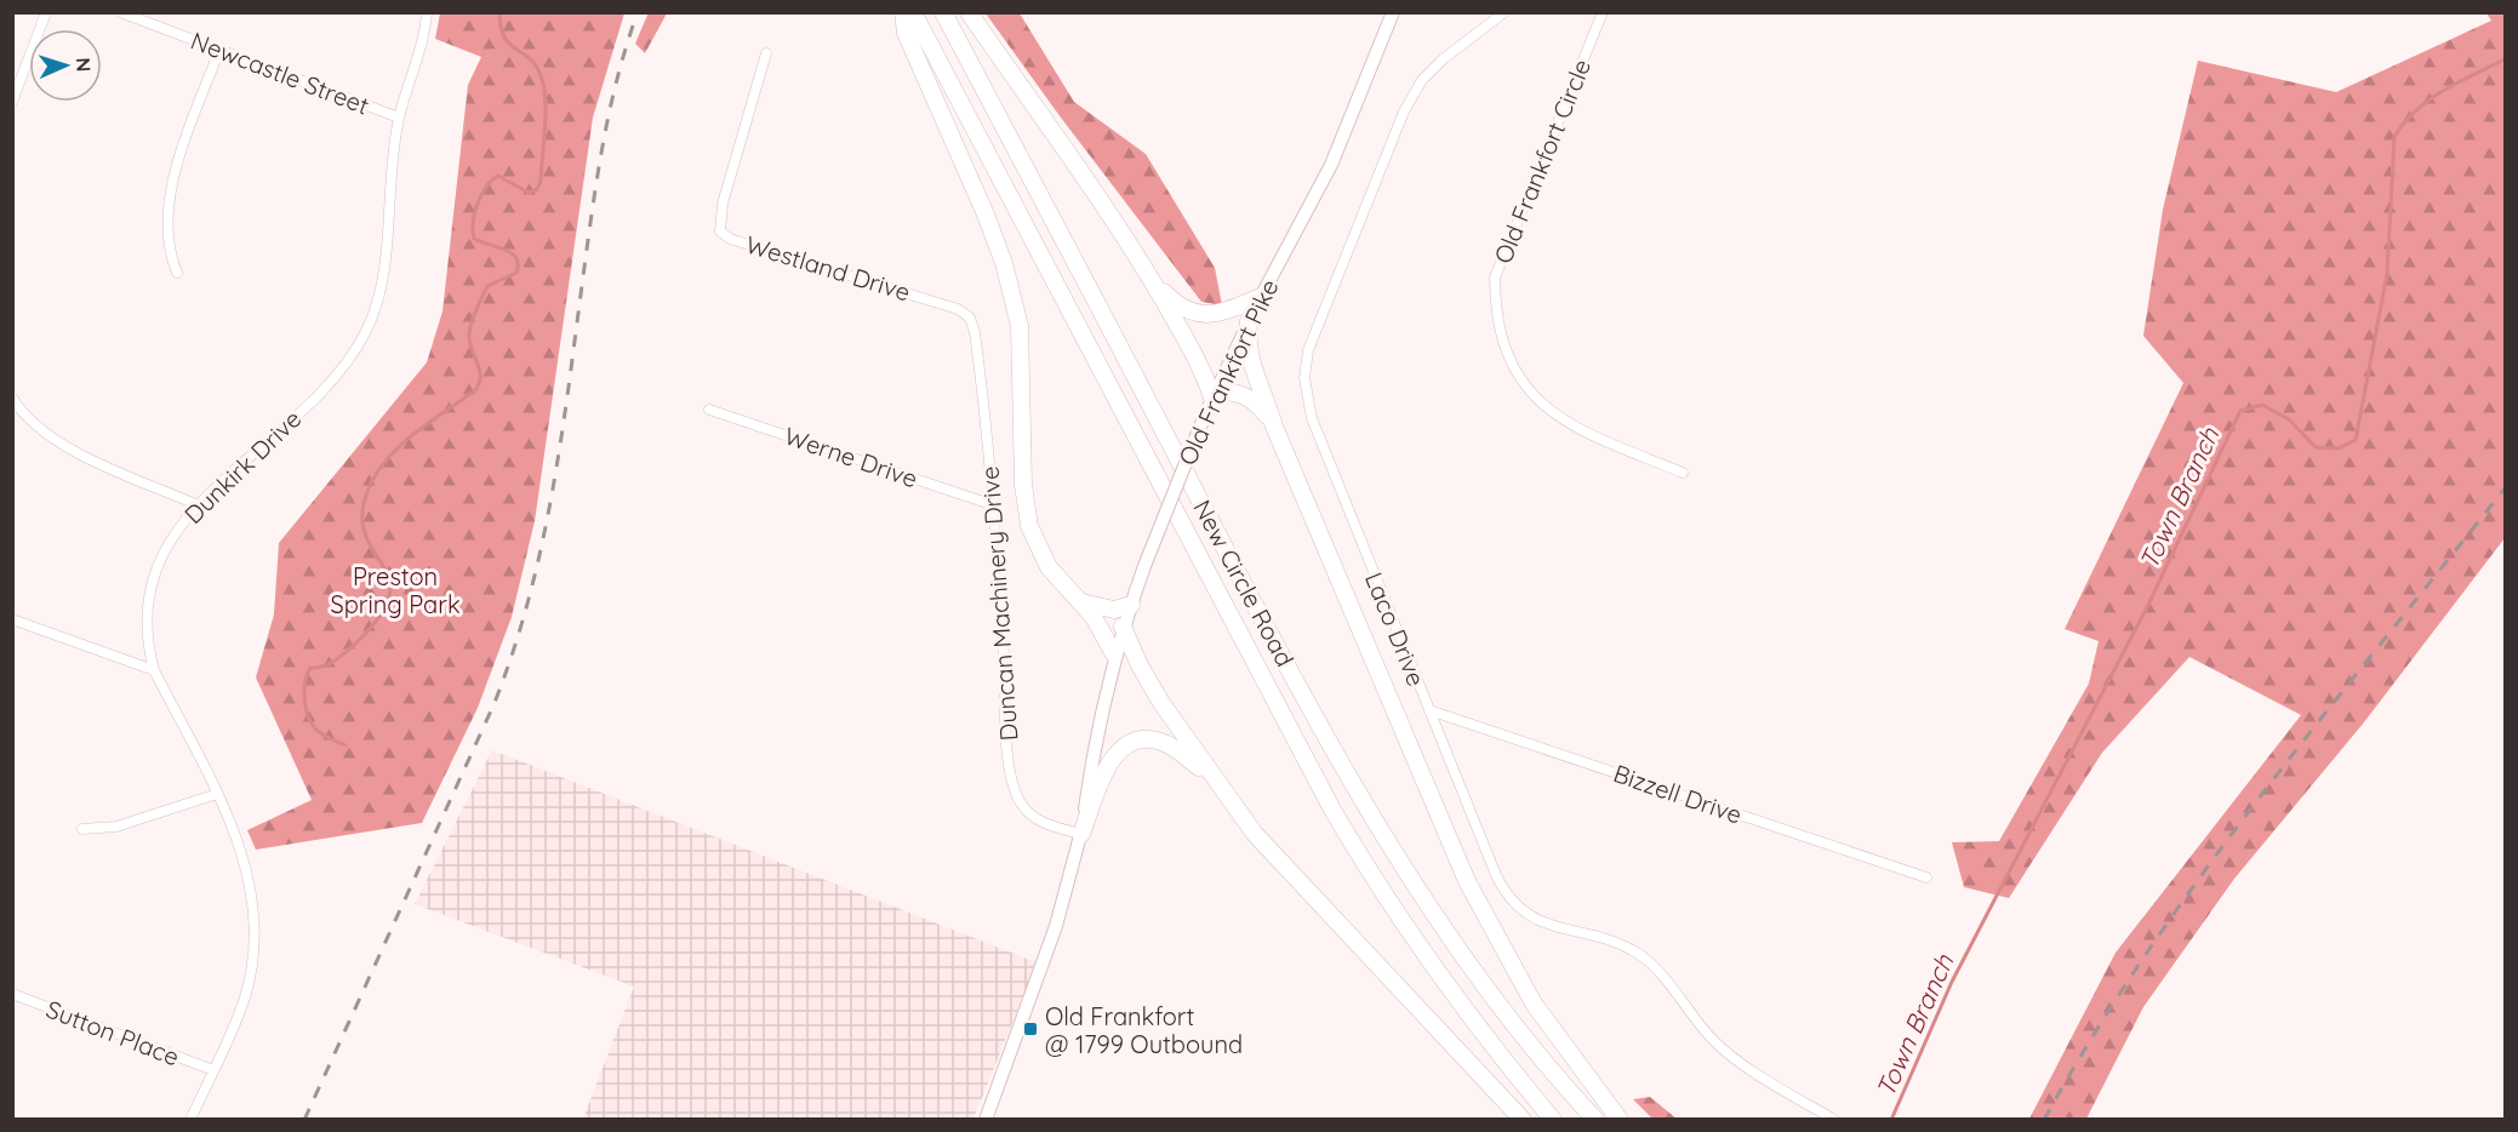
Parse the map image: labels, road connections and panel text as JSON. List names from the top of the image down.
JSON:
{
  "streets": {
    "highway": ["New Circle Road"],
    "main road": ["Old Frankfort Pike"],
    "street": [
      "Newcastle Street",
      "Old Frankfort Circle",
      "Westland Drive",
      "Werne Drive",
      "Dunkirk Drive",
      "Duncan Machinery Drive",
      "Laco Drive",
      "Bizzell Drive",
      "Sutton Place"
    ]
  },
  "crossings": [
    ["Newcastle Street", "Dunkirk Drive"],
    ["Westland Drive", "Duncan Machinery Drive"],
    ["Old Frankfort Pike", "Duncan Machinery Drive"],
    ["Werne Drive", "Duncan Machinery Drive"],
    ["Dunkirk Drive", "Sutton Place"],
    ["Laco Drive", "Bizzell Drive"]
  ],
  "water": ["Town Branch"],
  "parks": ["Preston Spring Park"],
  "places": {
    "transit": ["Old Frankfort @ 1799 Outbound"]
  },
  "north": "right"
}
